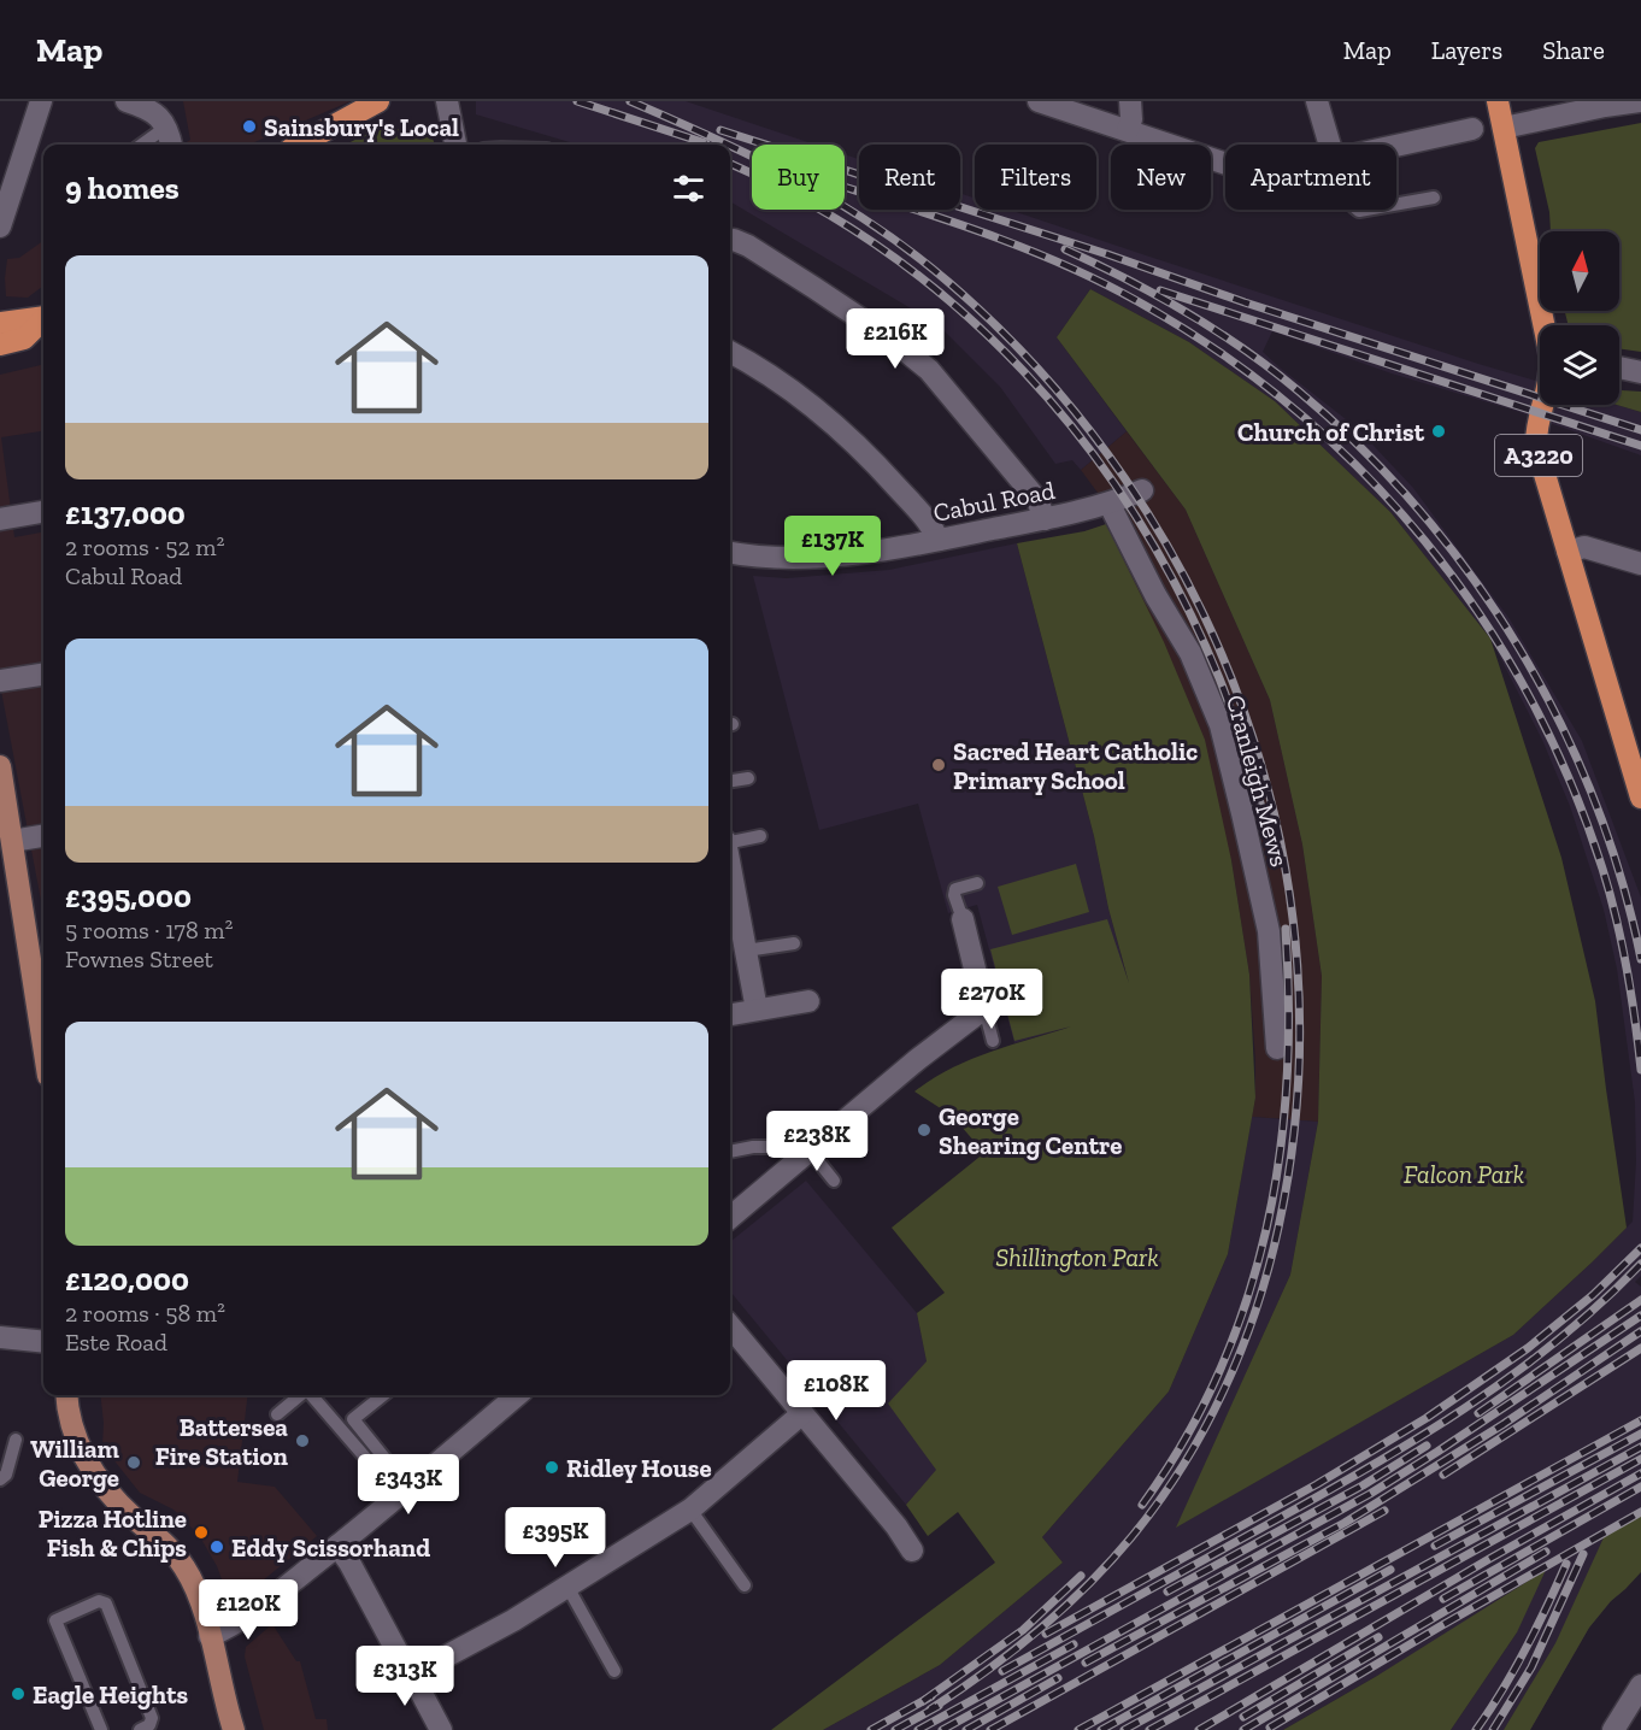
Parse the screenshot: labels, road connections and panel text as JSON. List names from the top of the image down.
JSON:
{
  "streets": {
    "highway": ["A3220"],
    "street": ["Cabul Road", "Cranleigh Mews"]
  },
  "crossings": [
    ["Cabul Road", "Cranleigh Mews"]
  ],
  "parks": ["Falcon Park", "Shillington Park"],
  "places": [
    "Sainsbury's Local",
    "Church of Christ",
    "Sacred Heart Catholic Primary School",
    "George Shearing Centre",
    "Battersea Fire Station",
    "William George",
    "Ridley House",
    "Pizza Hotline Fish & Chips",
    "Eddy Scissorhand",
    "Eagle Heights"
  ],
  "north": "top",
  "page": {
    "header": "Map",
    "nav": ["Map", "Layers", "Share"],
    "chip": [
      "Buy",
      "Rent",
      "Filters",
      "New",
      "Apartment"
    ],
    "heading": "9 homes",
    "list": [
      {
        "name": "£137,000",
        "note": "2 rooms · 52 m² · Cabul Road"
      },
      {
        "name": "£395,000",
        "note": "5 rooms · 178 m² · Fownes Street"
      },
      {
        "name": "£120,000",
        "note": "2 rooms · 58 m² · Este Road"
      }
    ],
    "price": [
      "£216K",
      "£137K",
      "£270K",
      "£238K",
      "£108K",
      "£343K",
      "£395K",
      "£120K",
      "£313K"
    ]
  }
}
